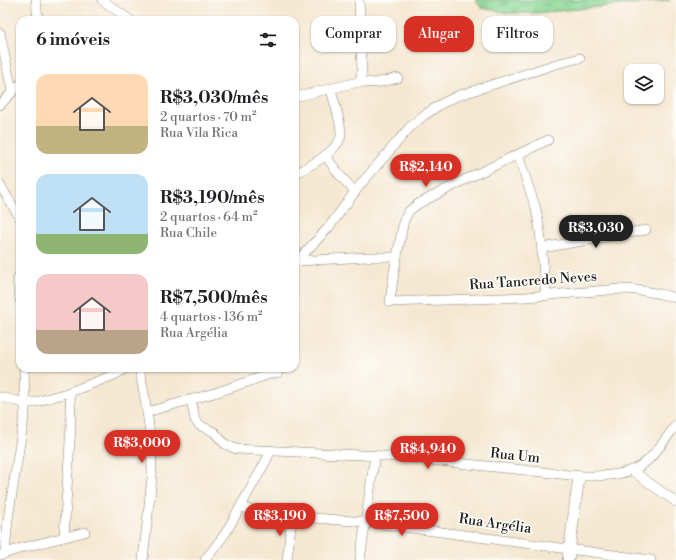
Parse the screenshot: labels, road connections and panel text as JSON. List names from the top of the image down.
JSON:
{
  "streets": {
    "street": ["Rua Tancredo Neves", "Rua Um", "Rua Argélia"]
  },
  "page": {
    "chip": ["Comprar", "Alugar", "Filtros"],
    "heading": "6 imóveis",
    "list": [
      {
        "name": "R$3,030/mês",
        "note": "2 quartos · 70 m² · Rua Vila Rica"
      },
      {
        "name": "R$3,190/mês",
        "note": "2 quartos · 64 m² · Rua Chile"
      },
      {
        "name": "R$7,500/mês",
        "note": "4 quartos · 136 m² · Rua Argélia"
      }
    ],
    "price": [
      "R$2,140",
      "R$3,030",
      "R$3,000",
      "R$4,940",
      "R$3,190",
      "R$7,500"
    ]
  }
}
